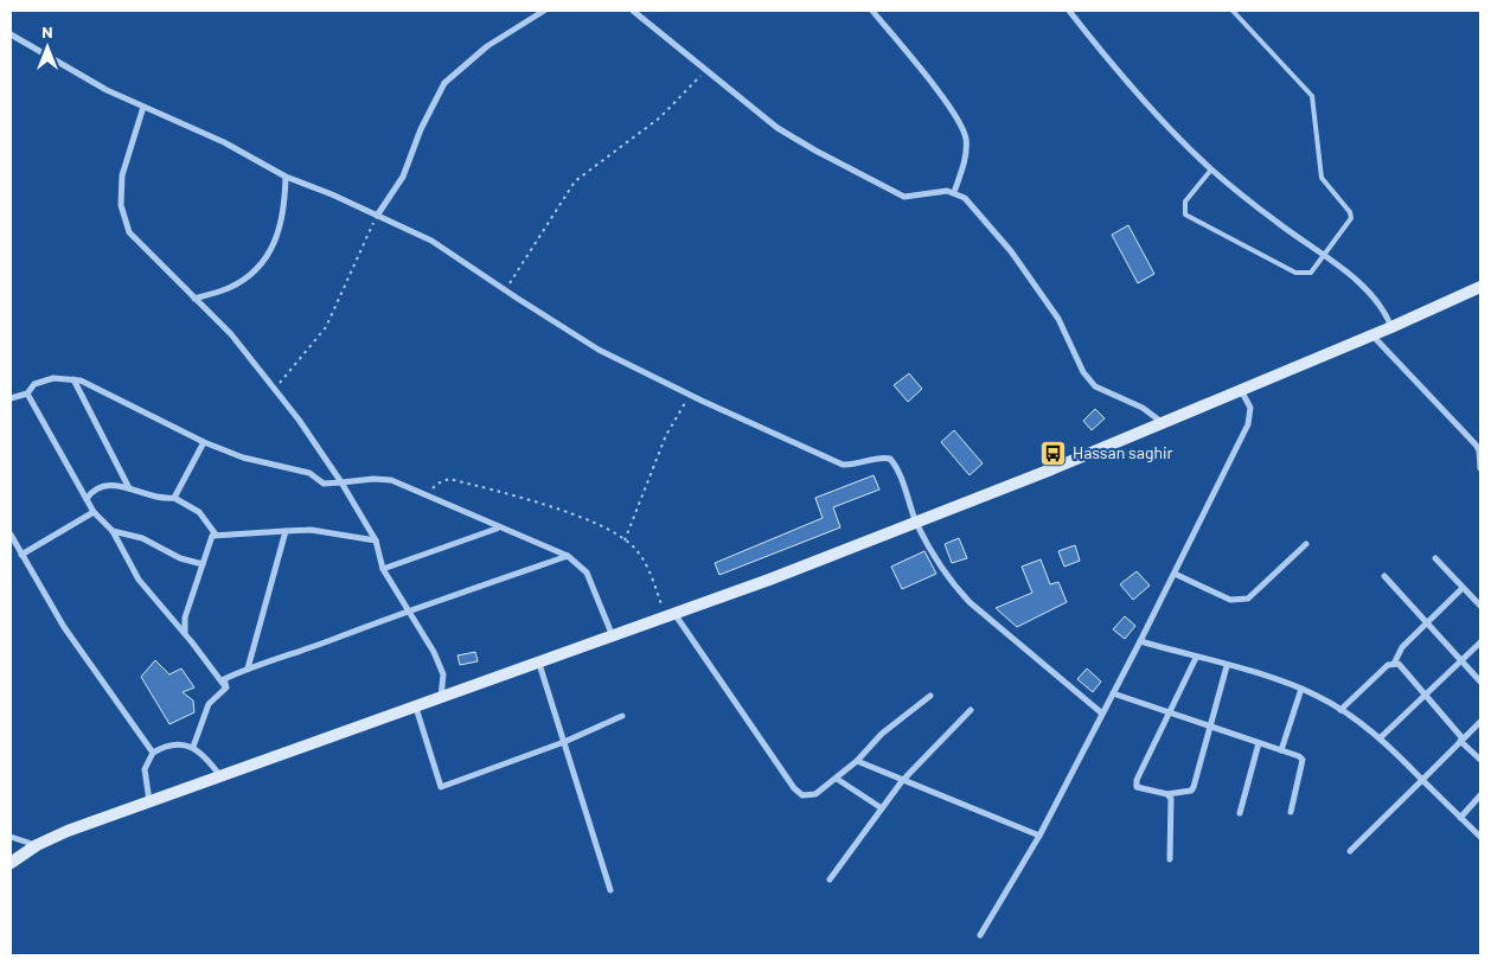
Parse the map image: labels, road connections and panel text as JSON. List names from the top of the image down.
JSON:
{
  "places": {
    "bus stop": ["Hassan saghir"]
  },
  "north": "top"
}
